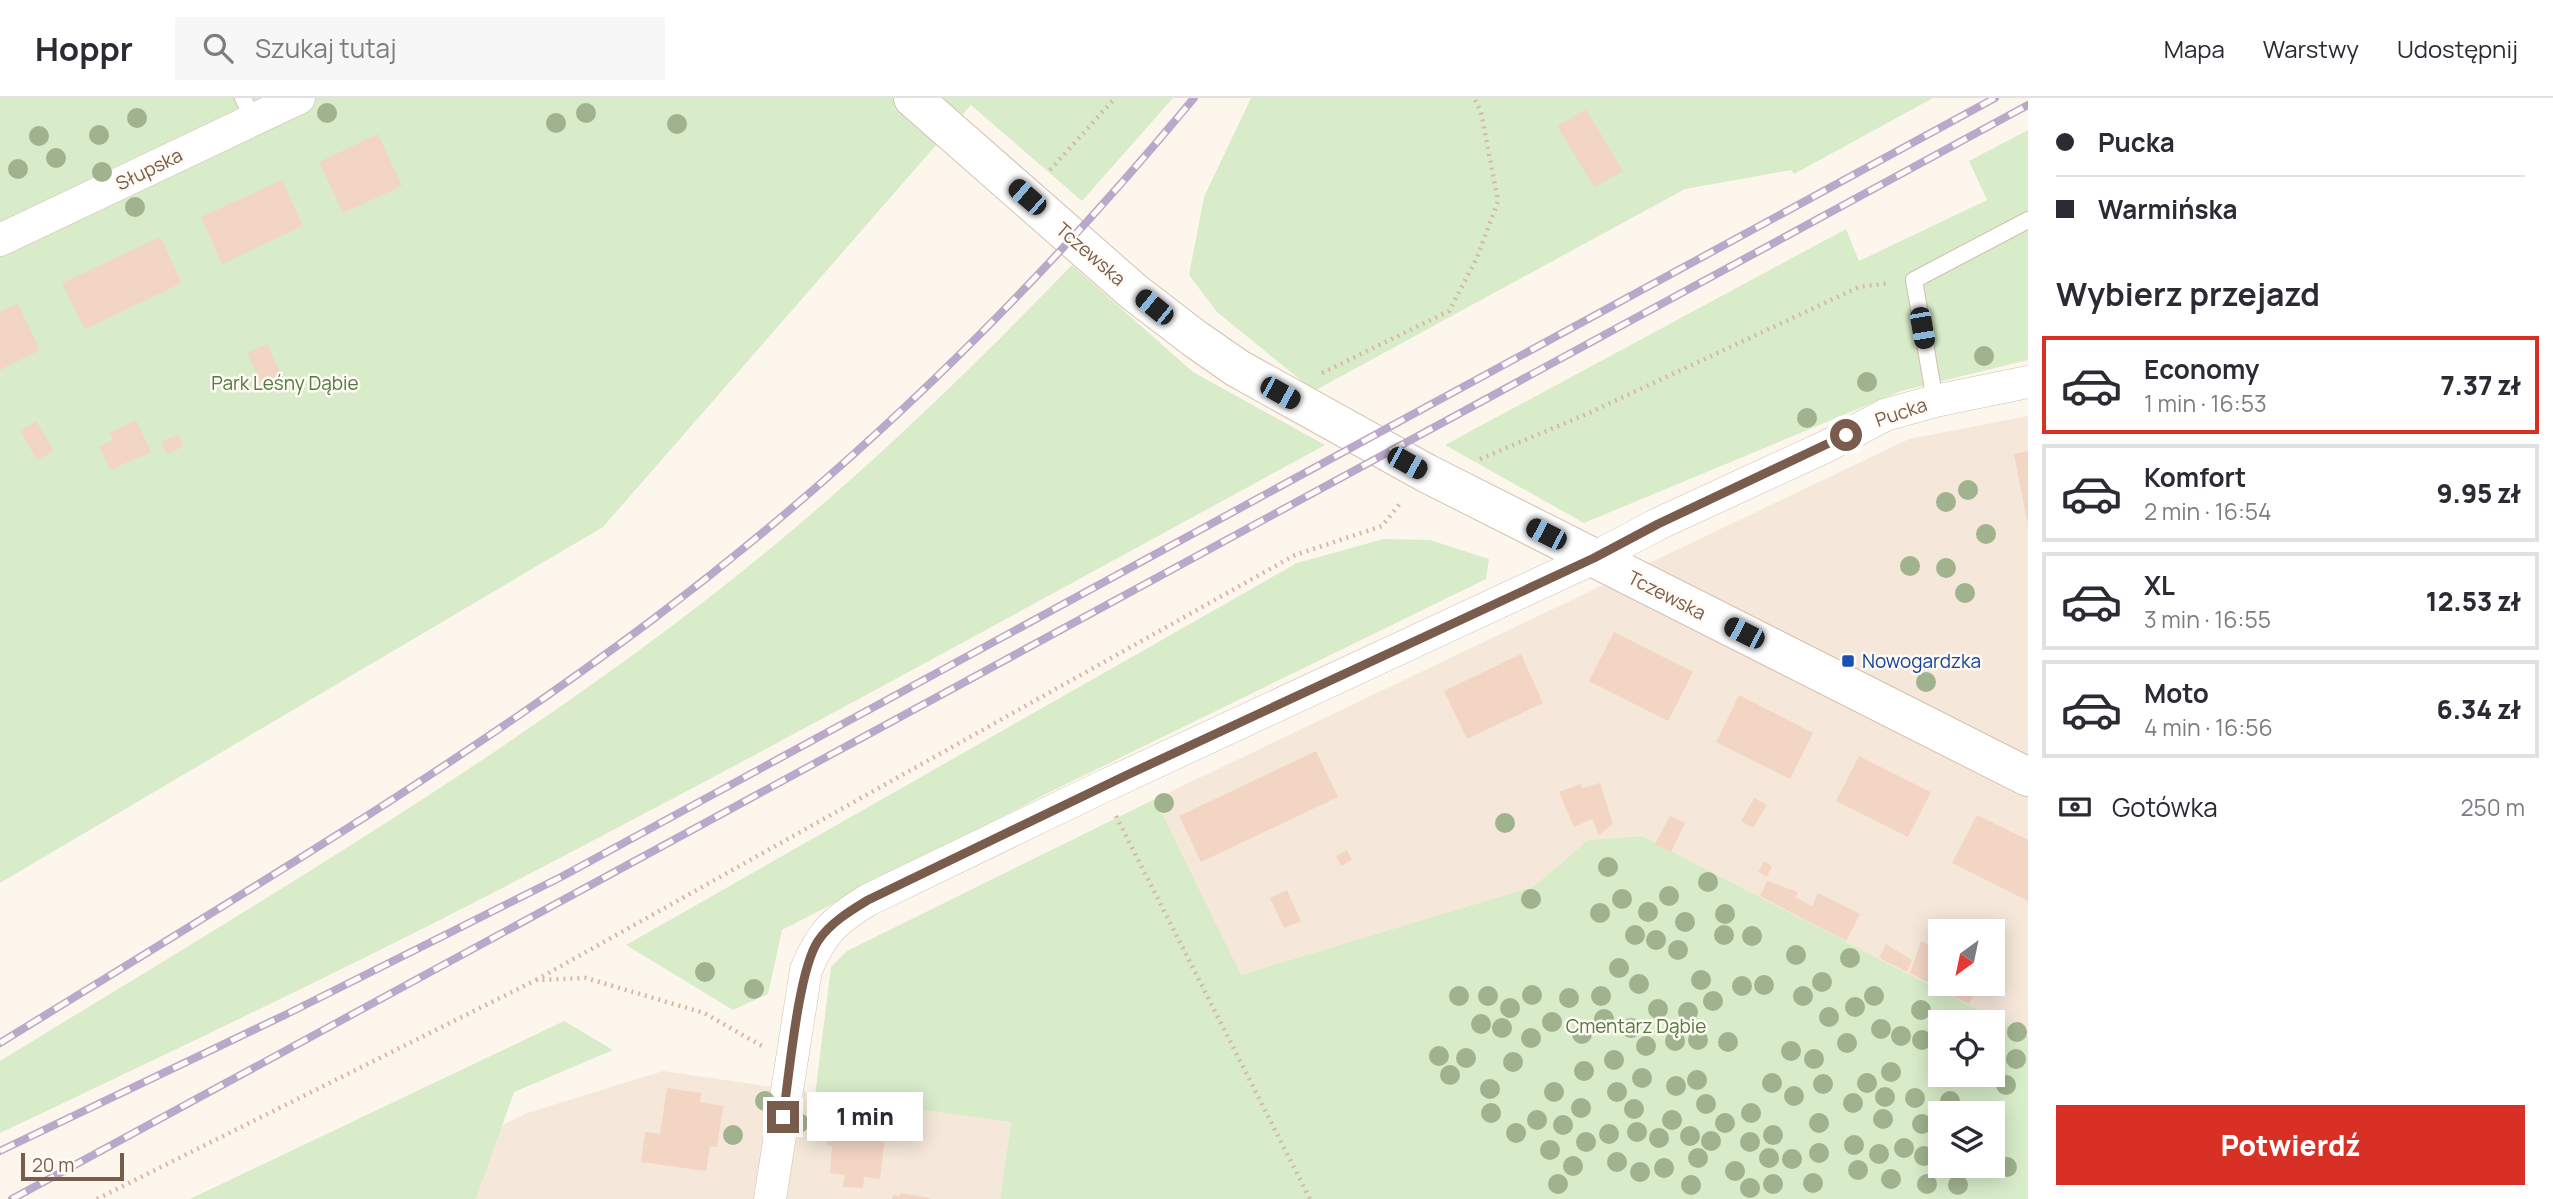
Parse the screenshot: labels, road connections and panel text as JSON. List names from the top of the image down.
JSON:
{
  "streets": {
    "street": ["Słupska", "Tczewska", "Pucka"]
  },
  "crossings": [
    ["Tczewska", "Pucka"]
  ],
  "parks": ["Park Leśny Dąbie", "Cmentarz Dąbie"],
  "places": {
    "transit": ["Nowogardzka"]
  },
  "scale_bar": "20 m",
  "north": "bottom left",
  "page": {
    "header": "Hoppr",
    "search": "Szukaj tutaj",
    "nav": ["Mapa", "Warstwy", "Udostępnij"],
    "banner": ["Pucka", "Warmińska"],
    "heading": "Wybierz przejazd",
    "list": [
      {
        "name": "Economy",
        "note": "1 min · 16:53",
        "value": "7.37 zł"
      },
      {
        "name": "Komfort",
        "note": "2 min · 16:54",
        "value": "9.95 zł"
      },
      {
        "name": "XL",
        "note": "3 min · 16:55",
        "value": "12.53 zł"
      },
      {
        "name": "Moto",
        "note": "4 min · 16:56",
        "value": "6.34 zł"
      }
    ],
    "pay": ["Gotówka", "250 m"],
    "buttons": "Potwierdź",
    "bubble": "1 min",
    "scale": "20 m"
  }
}
